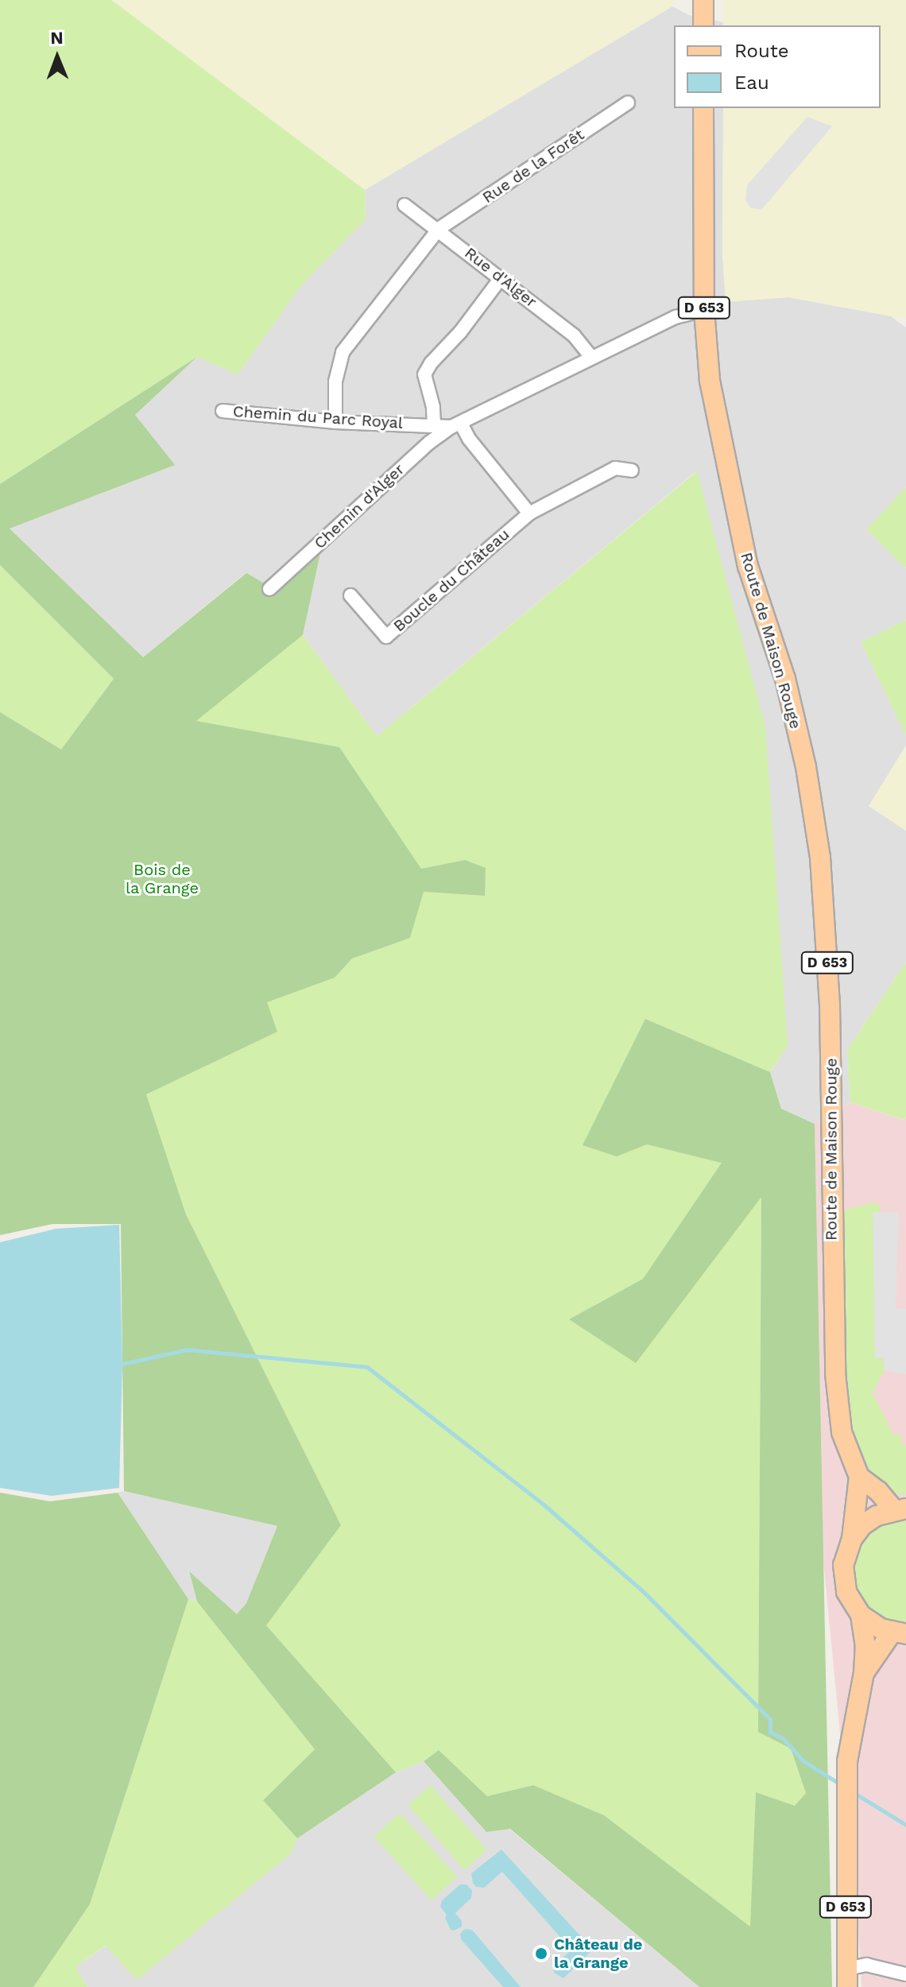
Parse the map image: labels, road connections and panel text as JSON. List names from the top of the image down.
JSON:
{
  "streets": {
    "main road": ["D 653", "Route de Maison Rouge"],
    "street": [
      "Rue de la Forêt",
      "Rue d'Alger",
      "Chemin du Parc Royal",
      "Chemin d'Alger",
      "Boucle du Château"
    ]
  },
  "crossings": [
    ["Rue de la Forêt", "Rue d'Alger"],
    ["Rue de la Forêt", "Chemin du Parc Royal"],
    ["Chemin du Parc Royal", "Chemin d'Alger"]
  ],
  "parks": ["Bois de la Grange"],
  "places": ["Château de la Grange"],
  "legend": ["Route", "Eau"],
  "north": "top"
}
